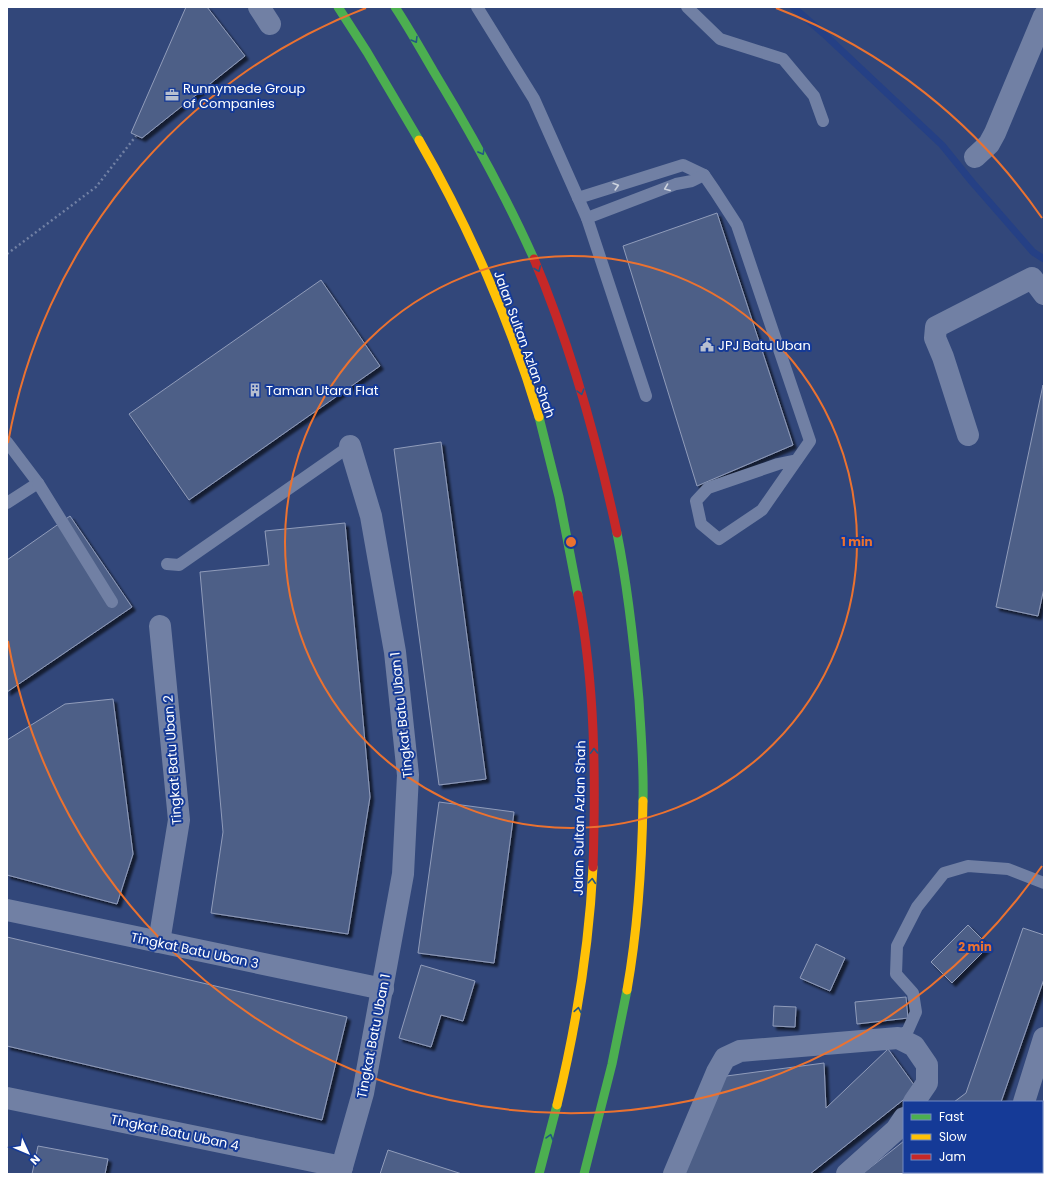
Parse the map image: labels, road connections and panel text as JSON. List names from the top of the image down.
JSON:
{
  "streets": {
    "highway": ["Jalan Sultan Azlan Shah"],
    "street": [
      "Tingkat Batu Uban 1",
      "Tingkat Batu Uban 2",
      "Tingkat Batu Uban 3",
      "Tingkat Batu Uban 4"
    ]
  },
  "crossings": [
    ["Tingkat Batu Uban 1", "Tingkat Batu Uban 3"],
    ["Tingkat Batu Uban 1", "Tingkat Batu Uban 4"],
    ["Tingkat Batu Uban 2", "Tingkat Batu Uban 3"]
  ],
  "places": {
    "office": ["Runnymede Group of Companies"],
    "public building": ["JPJ Batu Uban"],
    "building": ["Taman Utara Flat"]
  },
  "legend": ["Fast", "Slow", "Jam"],
  "north": "bottom right",
  "rings": ["1 min", "2 min"]
}
